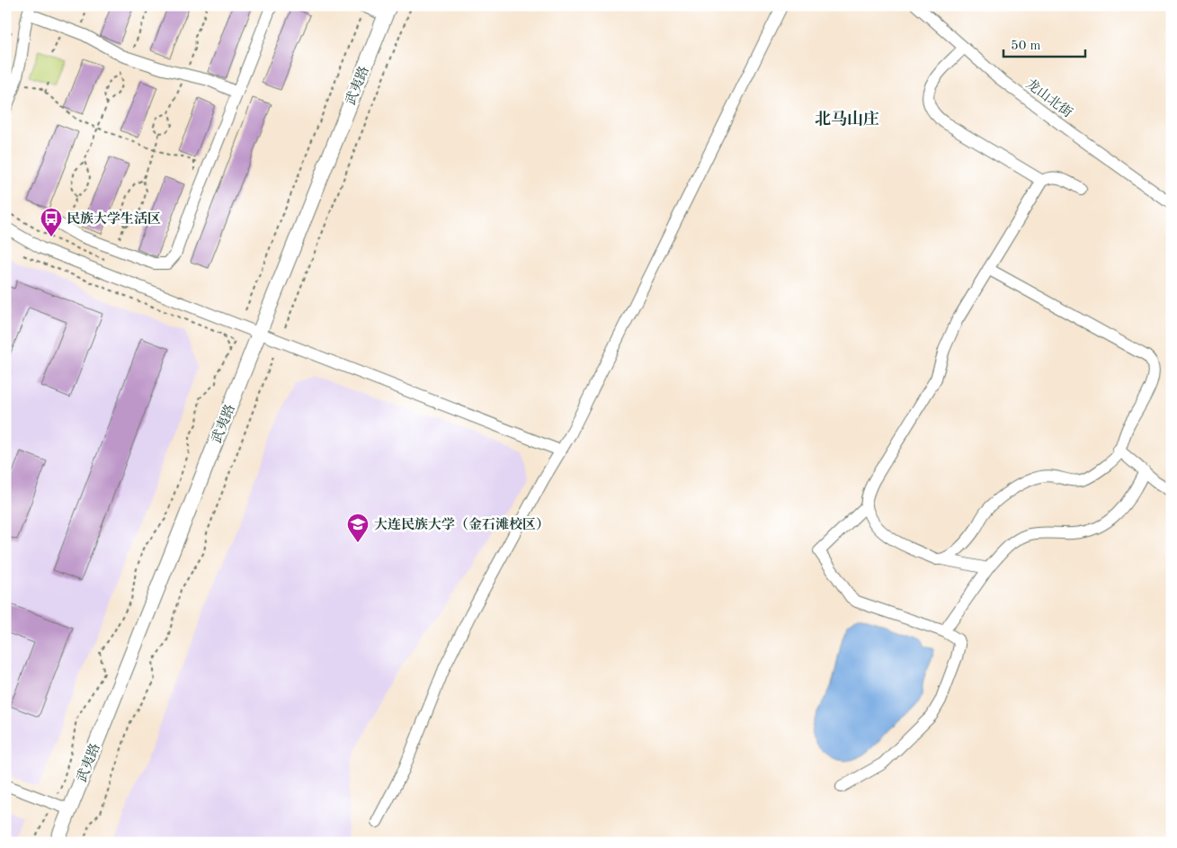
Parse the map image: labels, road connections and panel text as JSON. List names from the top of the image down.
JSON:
{
  "streets": {
    "main road": ["武夷路"],
    "street": ["龙山北街"]
  },
  "districts": ["北马山庄"],
  "places": {
    "bus stop": ["民族大学生活区"],
    "school or university": ["大连民族大学（金石滩校区）"]
  },
  "scale_bar": "50 m"
}
